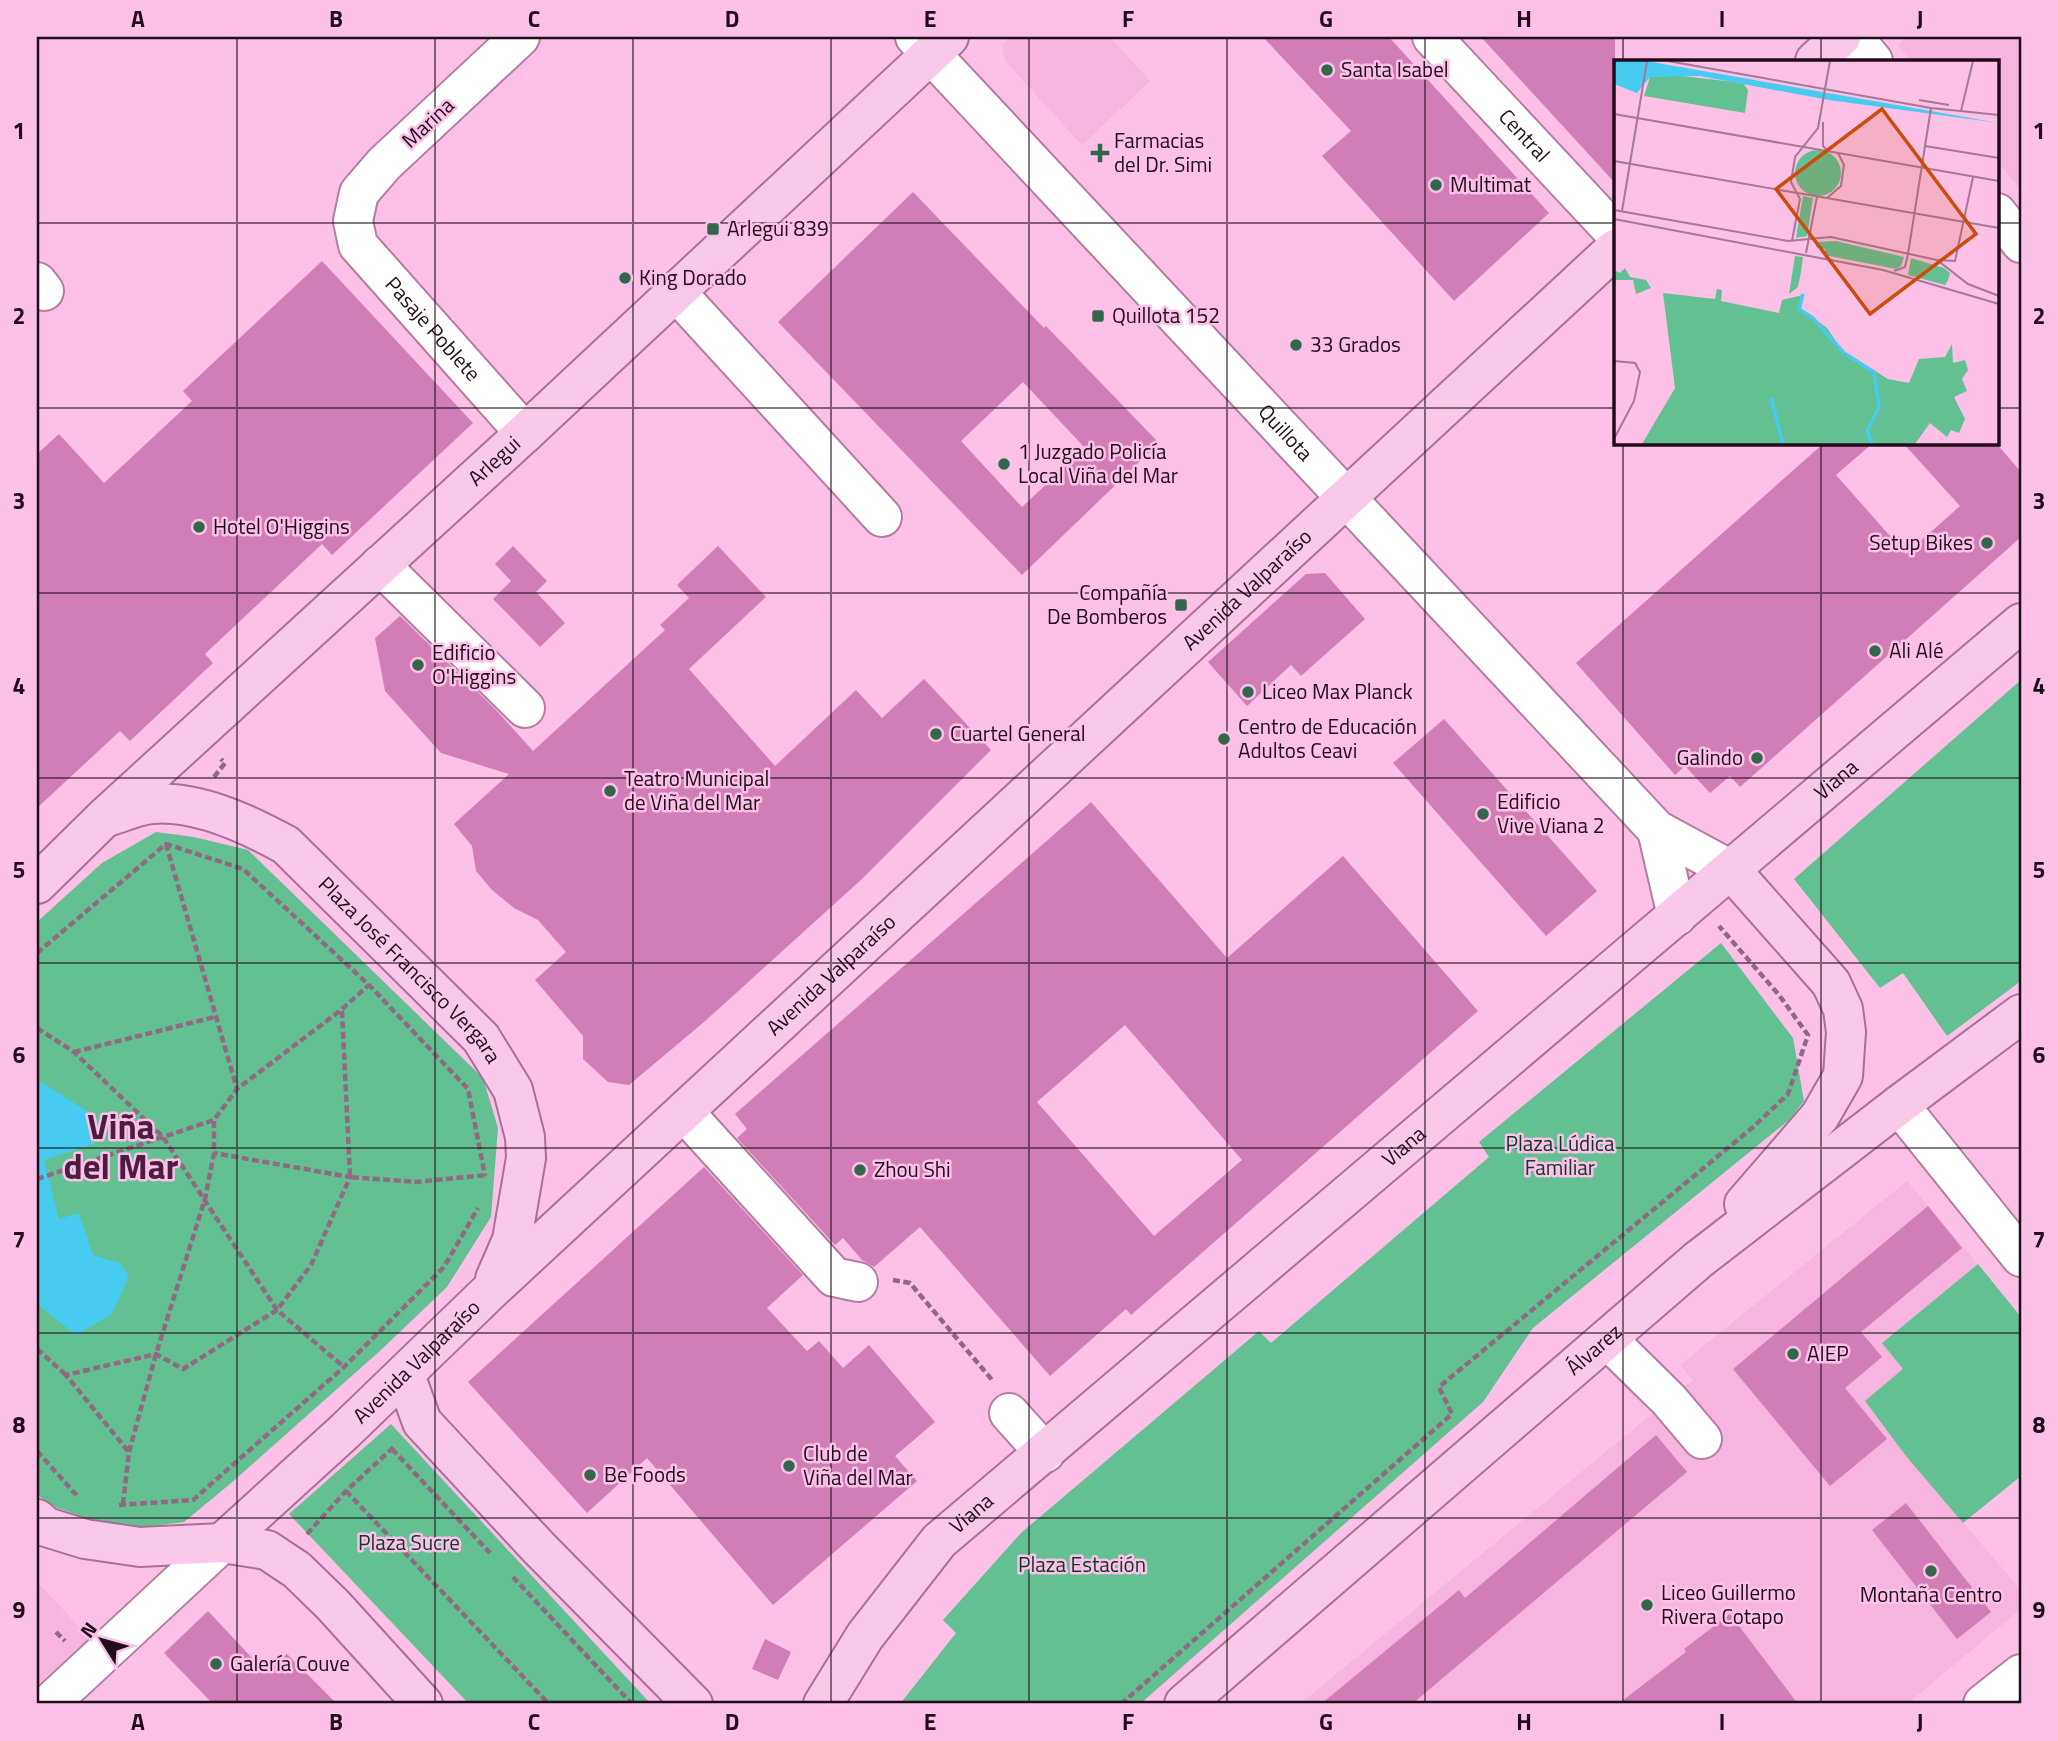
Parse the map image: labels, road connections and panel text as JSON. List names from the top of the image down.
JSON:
{
  "streets": {
    "main road": [
      "Arlegui",
      "Avenida Valparaíso",
      "Viana",
      "Plaza José Francisco Vergara",
      "Álvarez"
    ],
    "street": [
      "Marina",
      "Central",
      "Pasaje Poblete",
      "Quillota"
    ]
  },
  "crossings": [
    ["Marina", "Pasaje Poblete"],
    ["Pasaje Poblete", "Arlegui"],
    ["Quillota", "Arlegui"],
    ["Quillota", "Avenida Valparaíso"],
    ["Quillota", "Viana"],
    ["Arlegui", "Plaza José Francisco Vergara"],
    ["Avenida Valparaíso", "Plaza José Francisco Vergara"]
  ],
  "districts": ["Viña del Mar"],
  "parks": ["Plaza Lúdica Familiar", "Plaza Sucre", "Plaza Estación"],
  "places": {
    "other": [
      "Santa Isabel",
      "Multimat",
      "King Dorado",
      "33 Grados",
      "1 Juzgado Policía Local Viña del Mar",
      "Hotel O'Higgins",
      "Setup Bikes",
      "Ali Alé",
      "Edificio O'Higgins",
      "Liceo Max Planck",
      "Cuartel General",
      "Centro de Educación Adultos Ceavi",
      "Galindo",
      "Teatro Municipal de Viña del Mar",
      "Edificio Vive Viana 2",
      "Zhou Shi",
      "AIEP",
      "Club de Viña del Mar",
      "Be Foods",
      "Montaña Centro",
      "Liceo Guillermo Rivera Cotapo",
      "Galería Couve"
    ],
    "health": ["Farmacias del Dr. Simi"],
    "transit": ["Arlegui 839", "Quillota 152", "Compañía De Bomberos"]
  },
  "north": "top left",
  "grid": {
    "columns": [
      "A",
      "B",
      "C",
      "D",
      "E",
      "F",
      "G",
      "H",
      "I",
      "J"
    ],
    "rows": [
      "1",
      "2",
      "3",
      "4",
      "5",
      "6",
      "7",
      "8",
      "9"
    ]
  }
}
